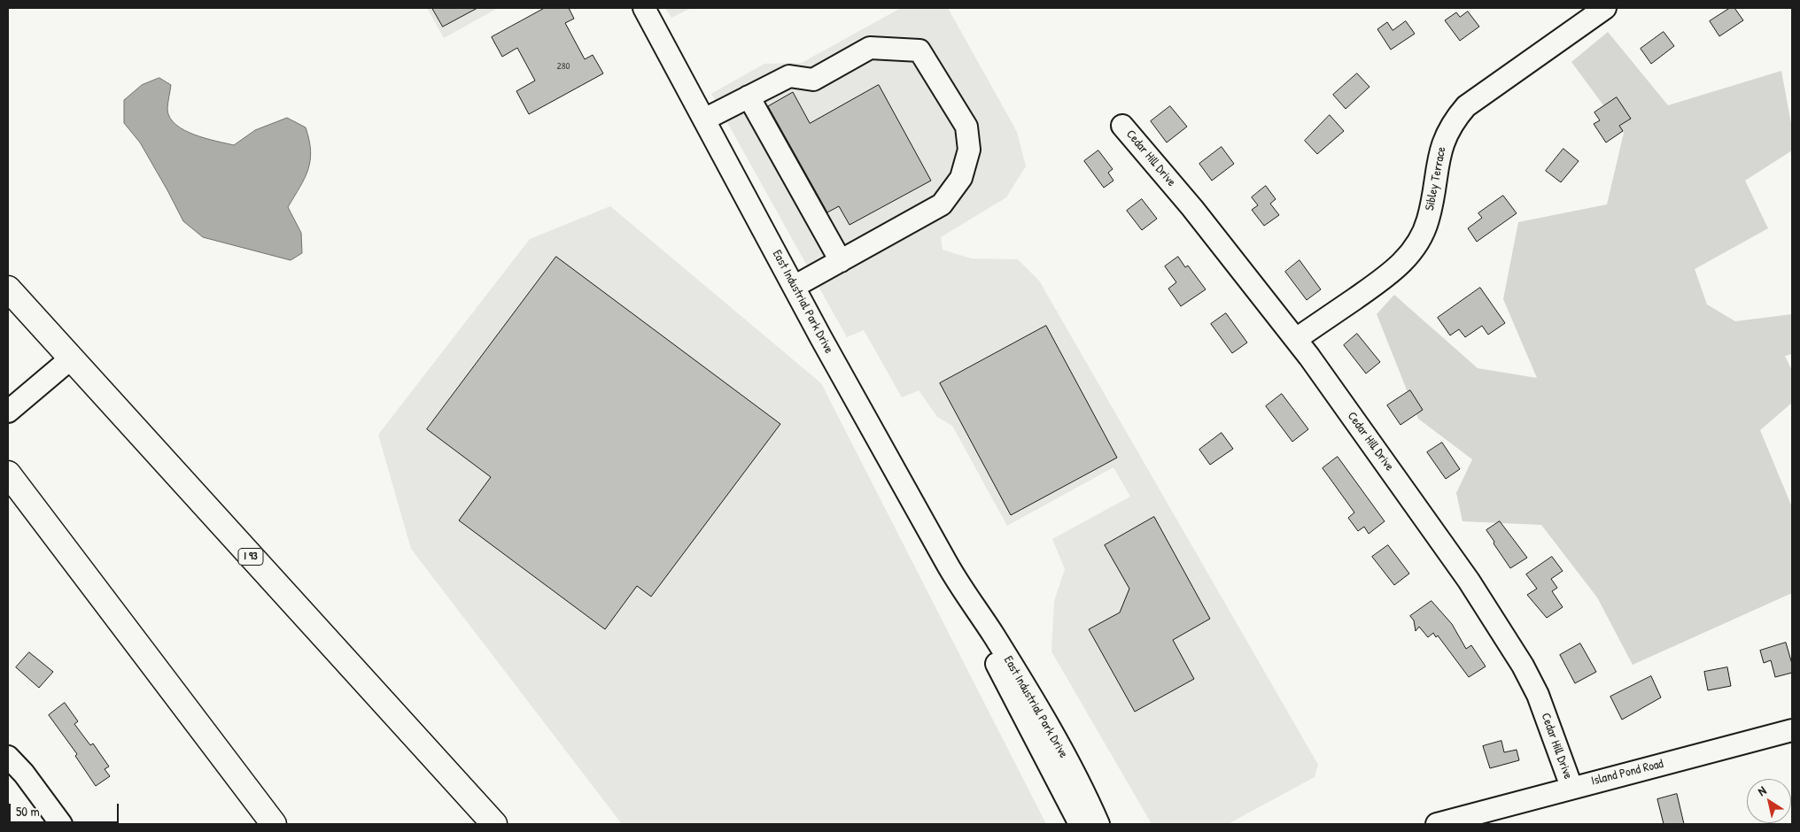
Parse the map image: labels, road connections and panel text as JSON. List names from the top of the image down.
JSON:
{
  "streets": {
    "highway": ["I 93"],
    "street": [
      "Cedar Hill Drive",
      "Sibley Terrace",
      "East Industrial Park Drive",
      "Island Pond Road"
    ]
  },
  "crossings": [
    ["Cedar Hill Drive", "Sibley Terrace"],
    ["Cedar Hill Drive", "Island Pond Road"]
  ],
  "house_numbers": ["280"],
  "scale_bar": "50 m",
  "north": "top left"
}
